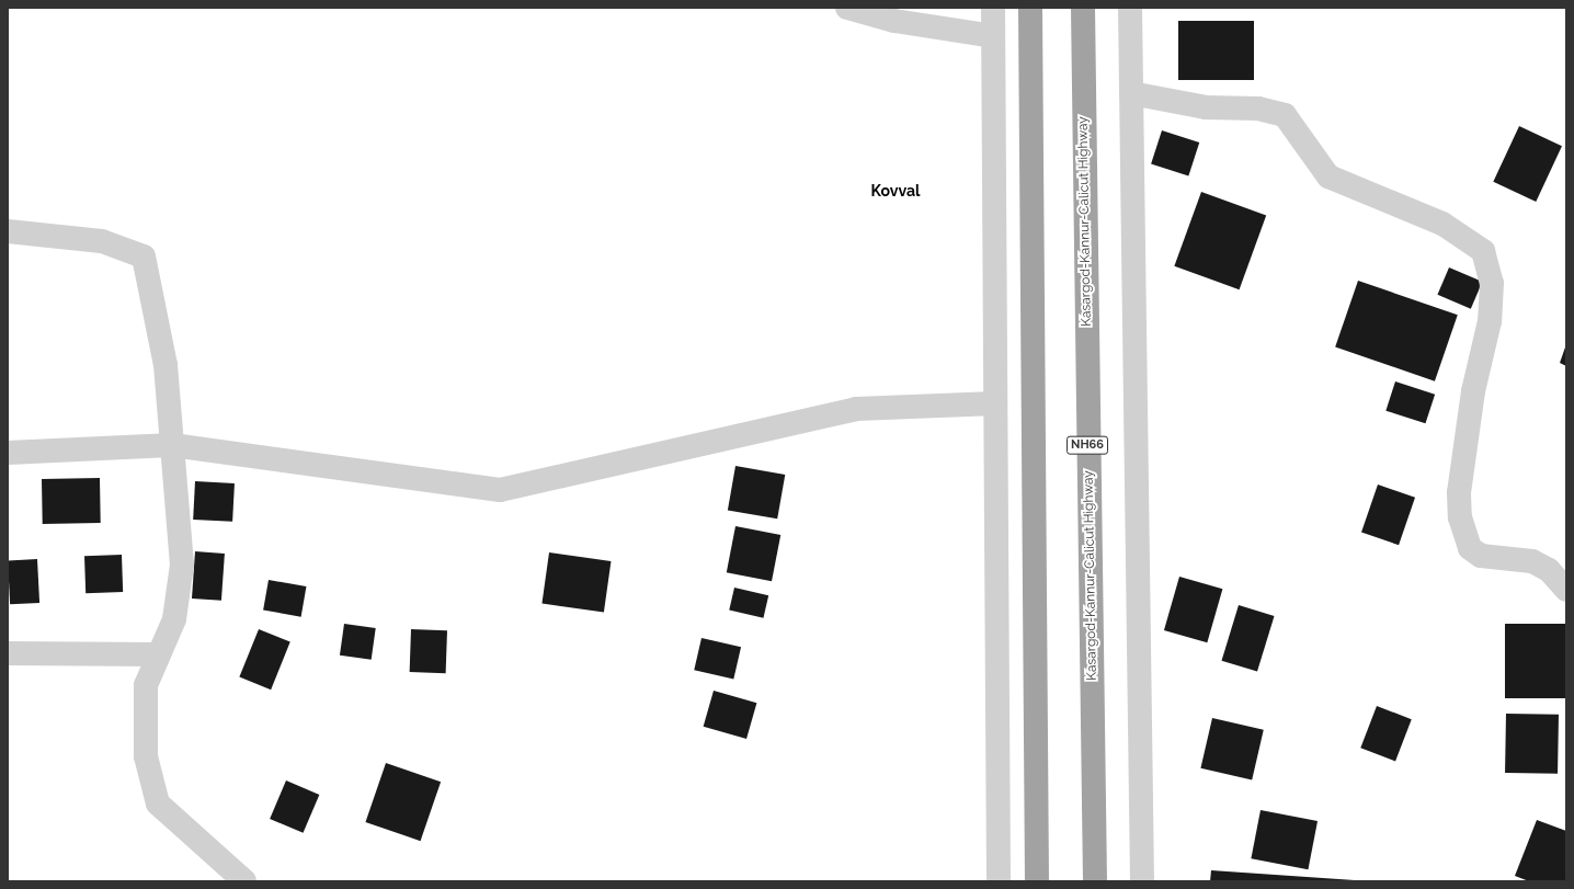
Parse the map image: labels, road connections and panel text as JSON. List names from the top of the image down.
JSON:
{
  "streets": {
    "highway": ["Kasargod-Kannur-Calicut Highway", "NH66"]
  },
  "districts": ["Kovval"]
}
